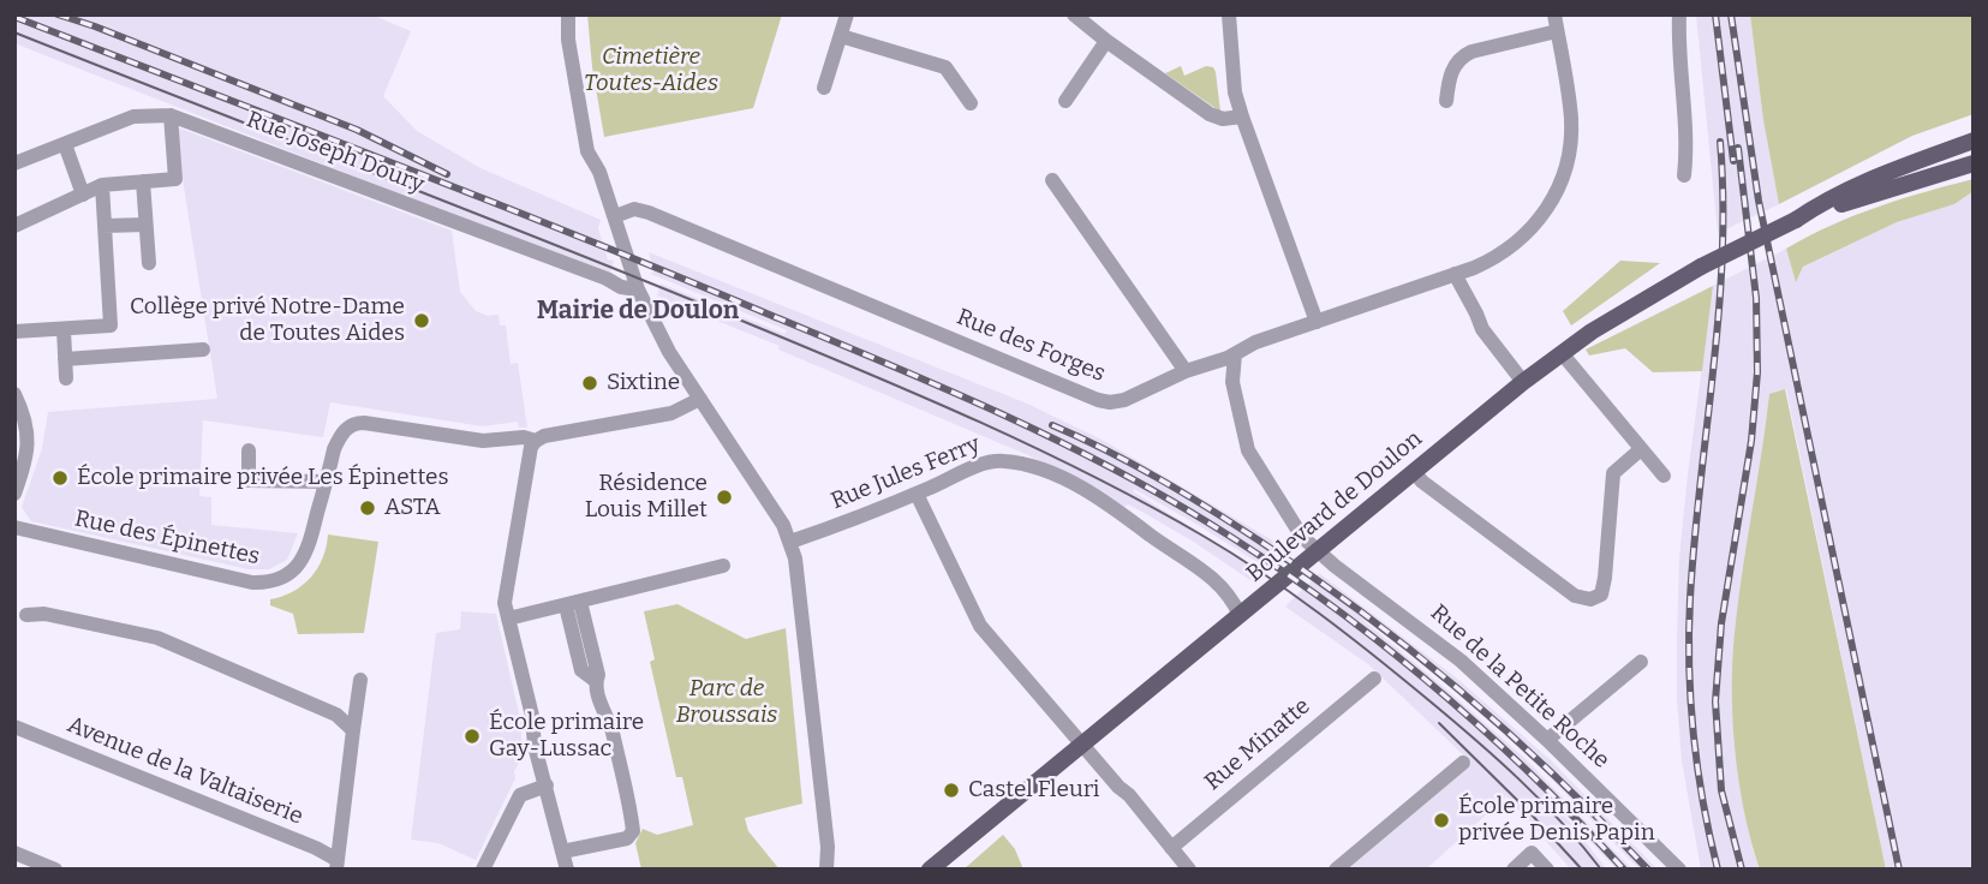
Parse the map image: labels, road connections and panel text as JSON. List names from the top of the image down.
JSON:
{
  "streets": {
    "main road": ["Boulevard de Doulon"],
    "street": [
      "Rue Joseph Doury",
      "Rue des Forges",
      "Rue Jules Ferry",
      "Rue des Épinettes",
      "Rue de la Petite Roche",
      "Rue Minatte",
      "Avenue de la Valtaiserie"
    ]
  },
  "crossings": [
    ["Rue des Forges", "Rue de la Petite Roche"],
    ["Rue Jules Ferry", "Boulevard de Doulon"],
    ["Boulevard de Doulon", "Rue de la Petite Roche"]
  ],
  "districts": ["Mairie de Doulon"],
  "parks": ["Cimetière Toutes-Aides", "Parc de Broussais"],
  "places": [
    "Collège privé Notre-Dame de Toutes Aides",
    "Sixtine",
    "École primaire privée Les Épinettes",
    "Résidence Louis Millet",
    "ASTA",
    "École primaire Gay-Lussac",
    "Castel Fleuri",
    "École primaire privée Denis Papin"
  ]
}
